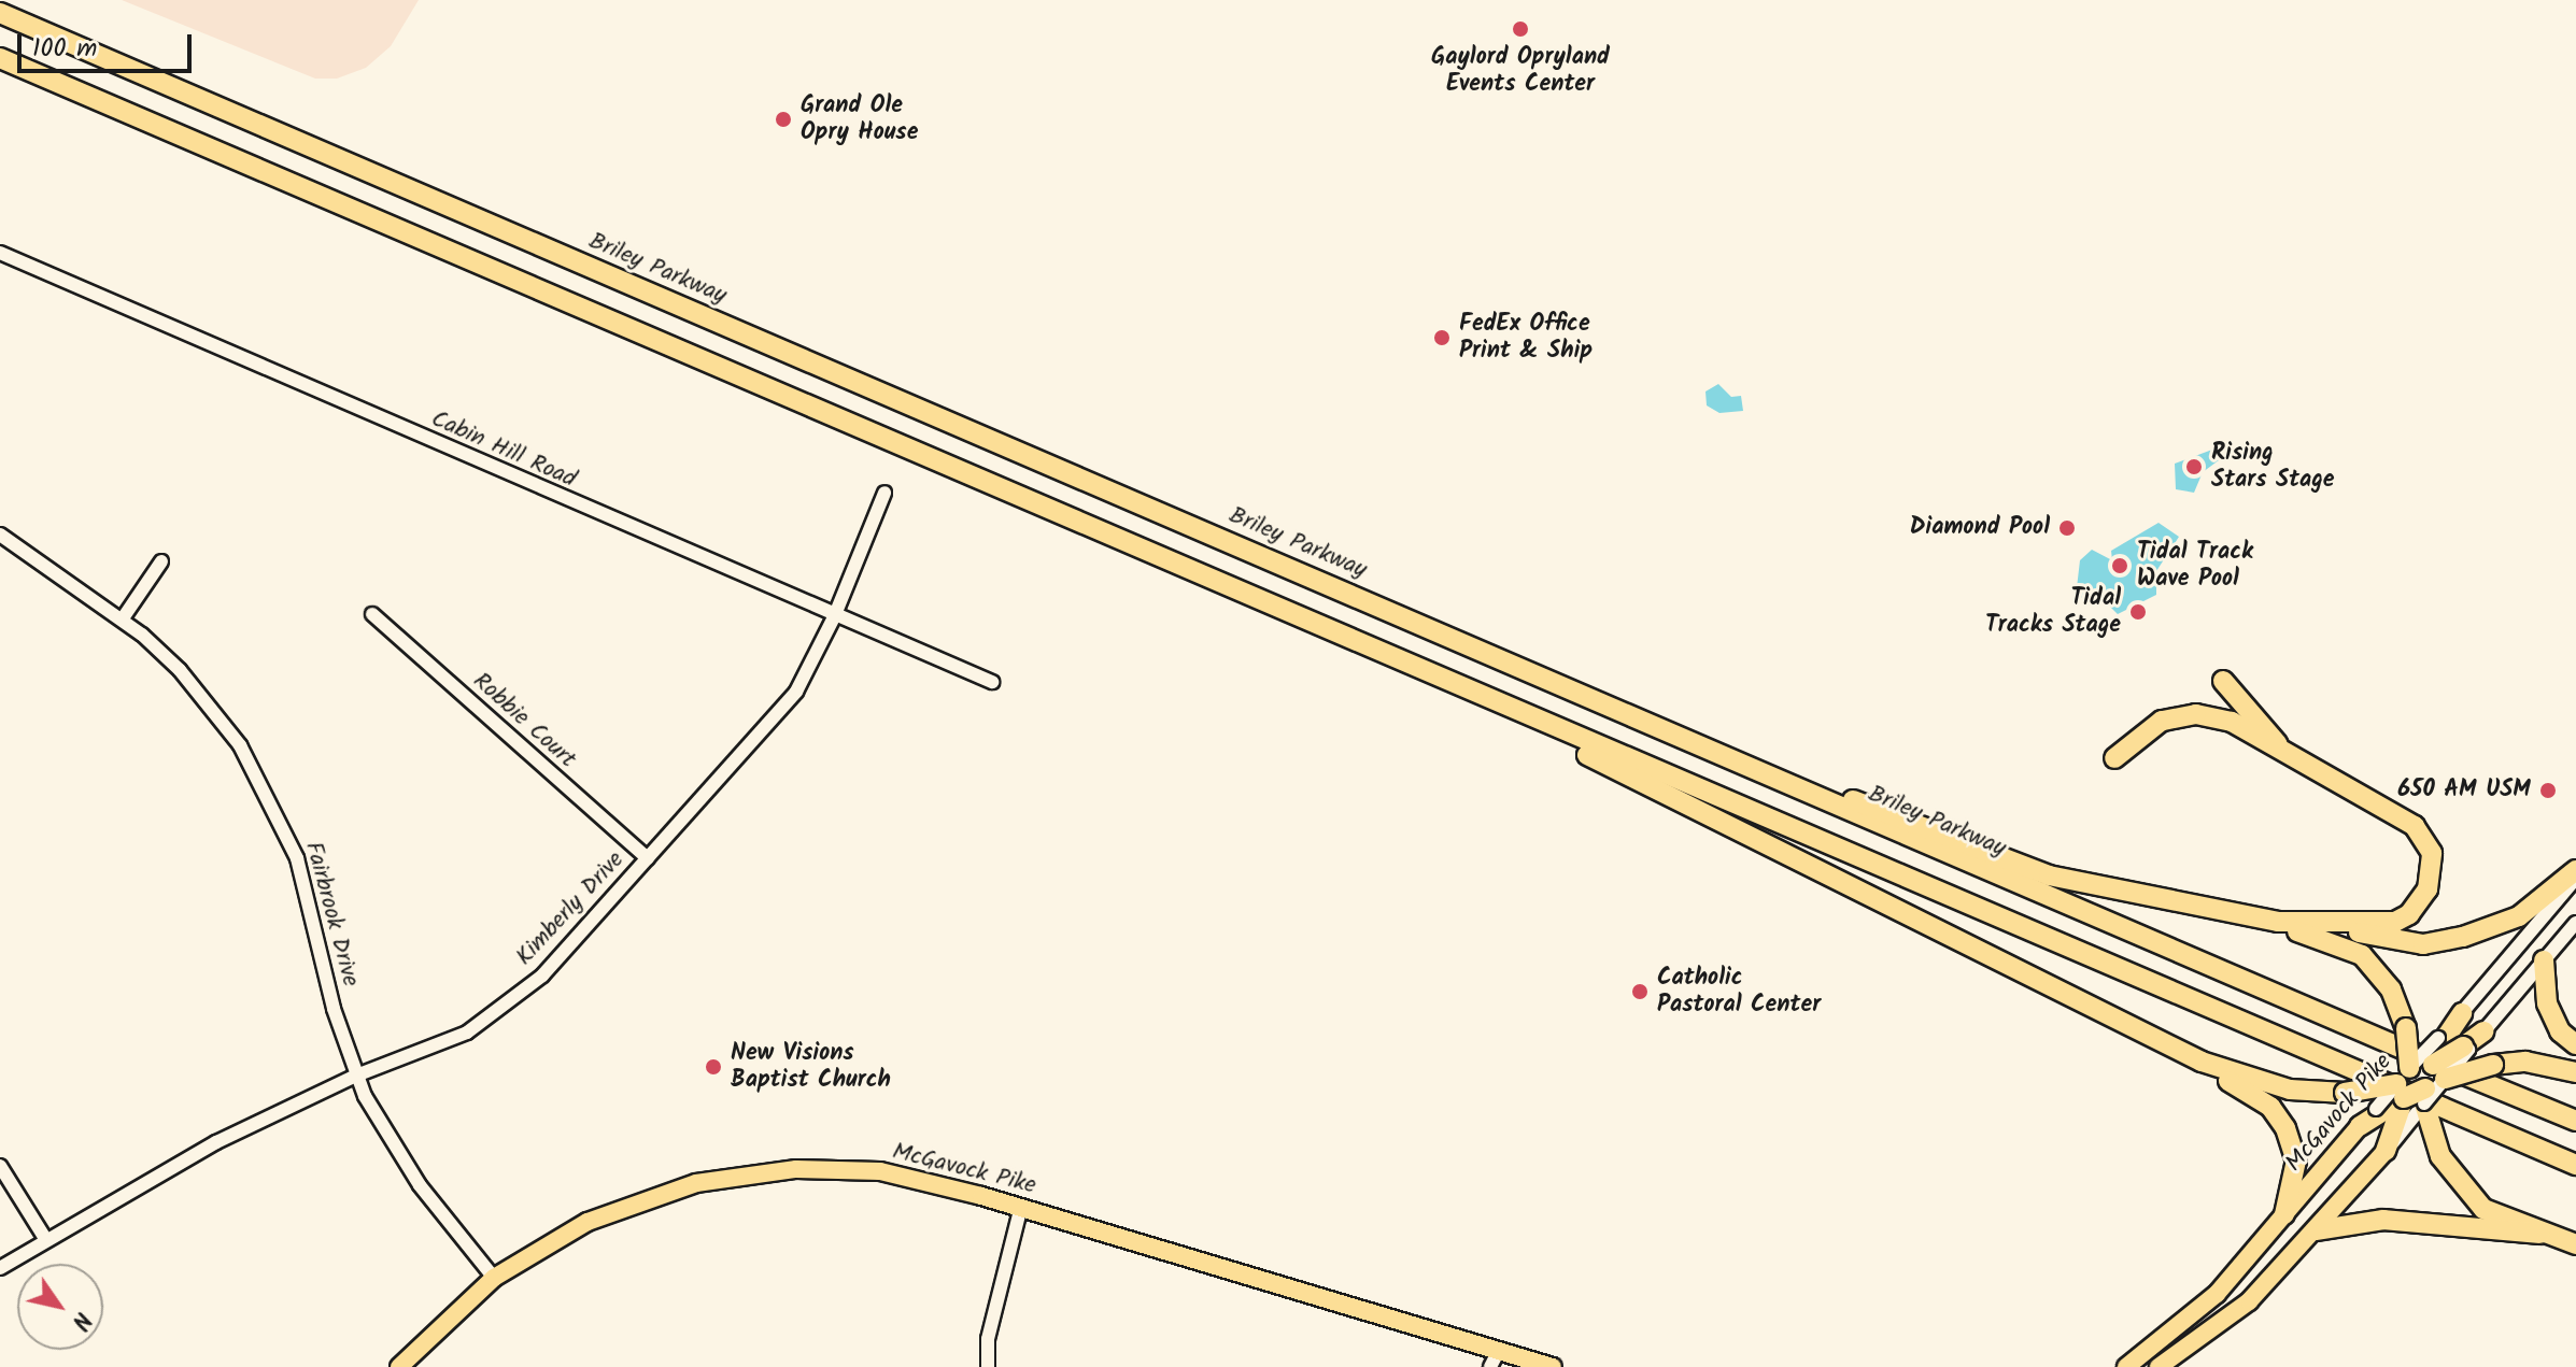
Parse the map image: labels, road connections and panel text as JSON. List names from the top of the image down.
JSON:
{
  "streets": {
    "highway": ["Briley Parkway"],
    "main road": ["McGavock Pike"],
    "street": [
      "Cabin Hill Road",
      "Robbie Court",
      "Kimberly Drive",
      "Fairbrook Drive"
    ]
  },
  "crossings": [
    ["Cabin Hill Road", "Kimberly Drive"],
    ["Robbie Court", "Kimberly Drive"],
    ["Kimberly Drive", "Fairbrook Drive"],
    ["Fairbrook Drive", "McGavock Pike"]
  ],
  "places": [
    "Gaylord Opryland Events Center",
    "Grand Ole Opry House",
    "FedEx Office Print & Ship",
    "Rising Stars Stage",
    "Diamond Pool",
    "Tidal Track Wave Pool",
    "Tidal Tracks Stage",
    "650 AM USM",
    "Catholic Pastoral Center",
    "New Visions Baptist Church"
  ],
  "scale_bar": "100 m",
  "north": "bottom right"
}
